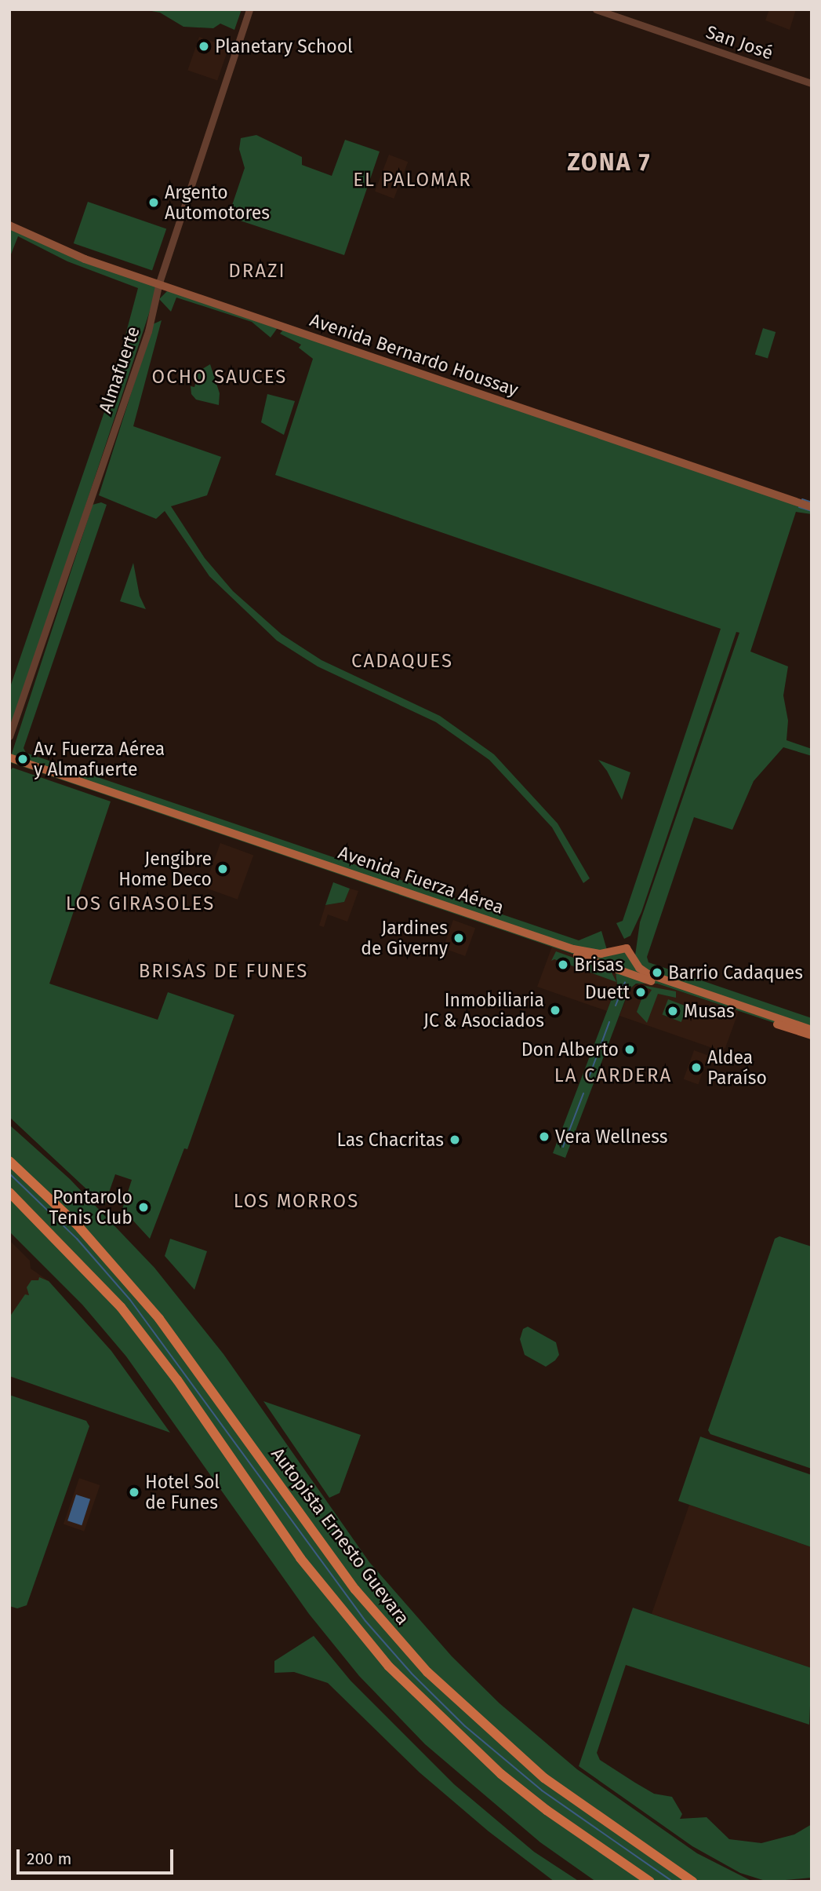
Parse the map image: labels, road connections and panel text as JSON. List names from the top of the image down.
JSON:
{
  "streets": {
    "highway": ["Autopista Ernesto Guevara"],
    "main road": ["Avenida Bernardo Houssay", "Avenida Fuerza Aérea"],
    "street": ["San José", "Almafuerte"]
  },
  "crossings": [
    ["Avenida Bernardo Houssay", "Almafuerte"]
  ],
  "districts": [
    "ZONA 7",
    "EL PALOMAR",
    "DRAZI",
    "OCHO SAUCES",
    "CADAQUES",
    "LOS GIRASOLES",
    "BRISAS DE FUNES",
    "LA CARDERA",
    "LOS MORROS"
  ],
  "places": [
    "Planetary School",
    "Argento Automotores",
    "Av. Fuerza Aérea y Almafuerte",
    "Jengibre Home Deco",
    "Jardines de Giverny",
    "Brisas",
    "Barrio Cadaques",
    "Duett",
    "Inmobiliaria JC & Asociados",
    "Musas",
    "Don Alberto",
    "Aldea Paraíso",
    "Vera Wellness",
    "Las Chacritas",
    "Pontarolo Tenis Club",
    "Hotel Sol de Funes"
  ],
  "scale_bar": "200 m"
}
